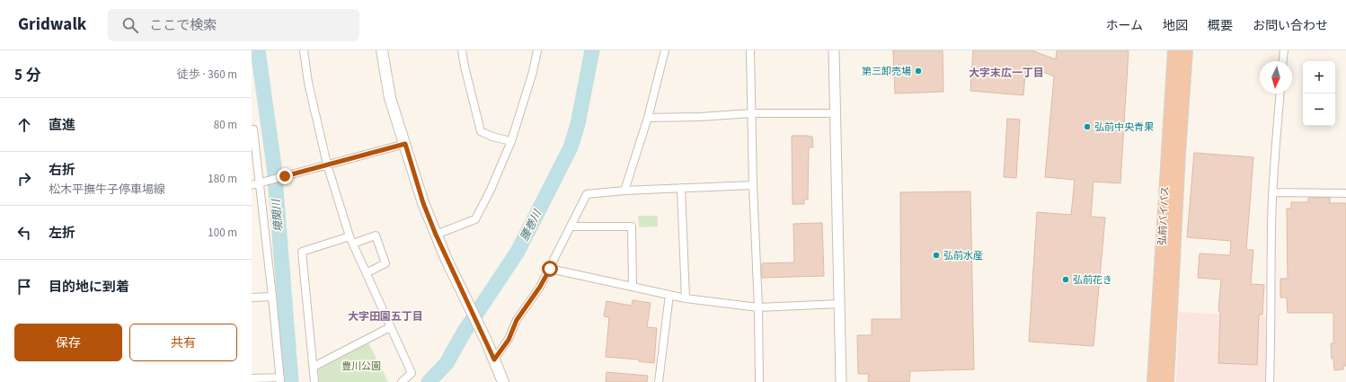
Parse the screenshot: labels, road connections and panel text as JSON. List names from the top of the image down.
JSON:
{
  "streets": {
    "highway": ["弘前バイパス"]
  },
  "districts": ["大字末広一丁目", "大字田園五丁目"],
  "water": ["境関川", "腰巻川"],
  "parks": ["豊川公園"],
  "places": [
    "第三卸売場",
    "弘前中央青果",
    "弘前水産",
    "弘前花き"
  ],
  "north": "bottom",
  "page": {
    "header": "Gridwalk",
    "search": "ここで検索",
    "nav": [
      "ホーム",
      "地図",
      "概要",
      "お問い合わせ"
    ],
    "heading": ["5 分", "徒歩 · 360 m"],
    "map_buttons": ["+", "−"],
    "list": [
      ["直進", "80 m"],
      ["右折", "松木平撫牛子停車場線", "180 m"],
      ["左折", "100 m"],
      "目的地に到着"
    ],
    "buttons": ["保存", "共有"]
  }
}
